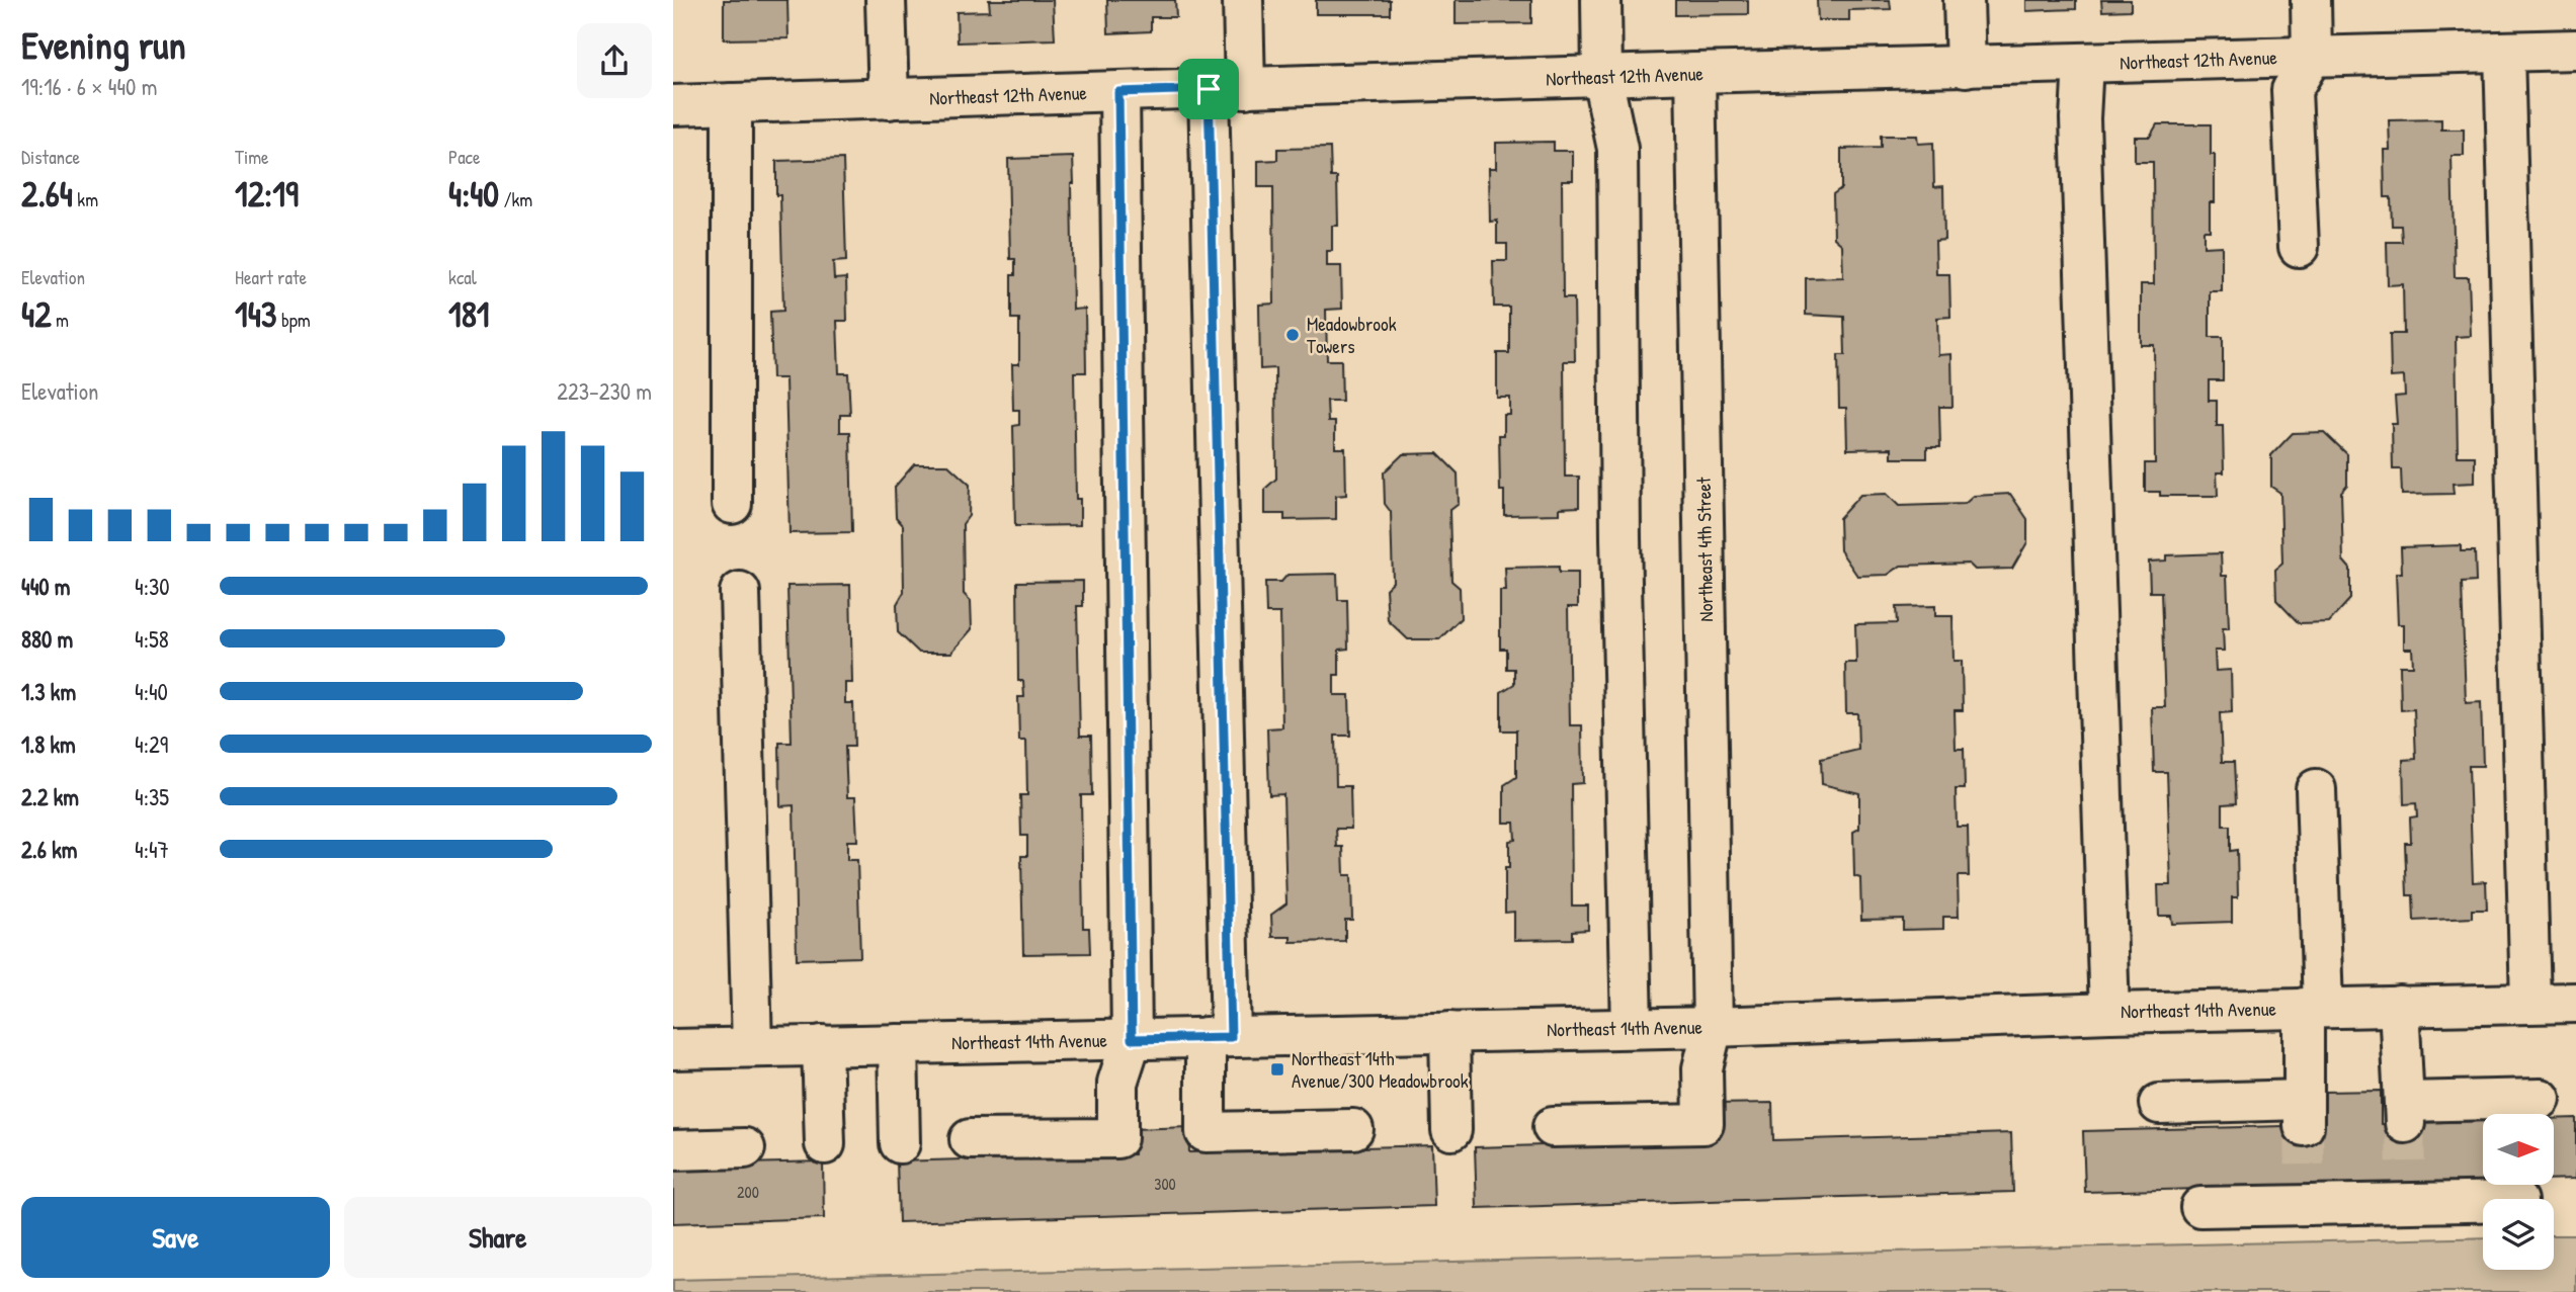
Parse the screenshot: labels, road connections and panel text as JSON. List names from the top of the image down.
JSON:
{
  "streets": {
    "street": ["Northeast 12th Avenue", "Northeast 4th Street", "Northeast 14th Avenue"]
  },
  "crossings": [
    ["Northeast 12th Avenue", "Northeast 4th Street"],
    ["Northeast 4th Street", "Northeast 14th Avenue"]
  ],
  "places": {
    "other": ["Meadowbrook Towers"],
    "transit": ["Northeast 14th Avenue/300 Meadowbrook"]
  },
  "house_numbers": ["300", "200"],
  "north": "right",
  "page": {
    "heading": ["Evening run", "19:16 · 6 × 440 m"],
    "stats": [
      ["Distance", "2.64 km"],
      ["Time", "12:19"],
      ["Pace", "4:40 /km"],
      ["Elevation", "42 m"],
      ["Heart rate", "143 bpm"],
      ["kcal", "181"]
    ],
    "chart": ["Elevation", "223–230 m"],
    "list": [
      {
        "name": "440 m",
        "note": "4:30"
      },
      {
        "name": "880 m",
        "note": "4:58"
      },
      {
        "name": "1.3 km",
        "note": "4:40"
      },
      {
        "name": "1.8 km",
        "note": "4:29"
      },
      {
        "name": "2.2 km",
        "note": "4:35"
      },
      {
        "name": "2.6 km",
        "note": "4:47"
      }
    ],
    "buttons": ["Save", "Share"]
  }
}
